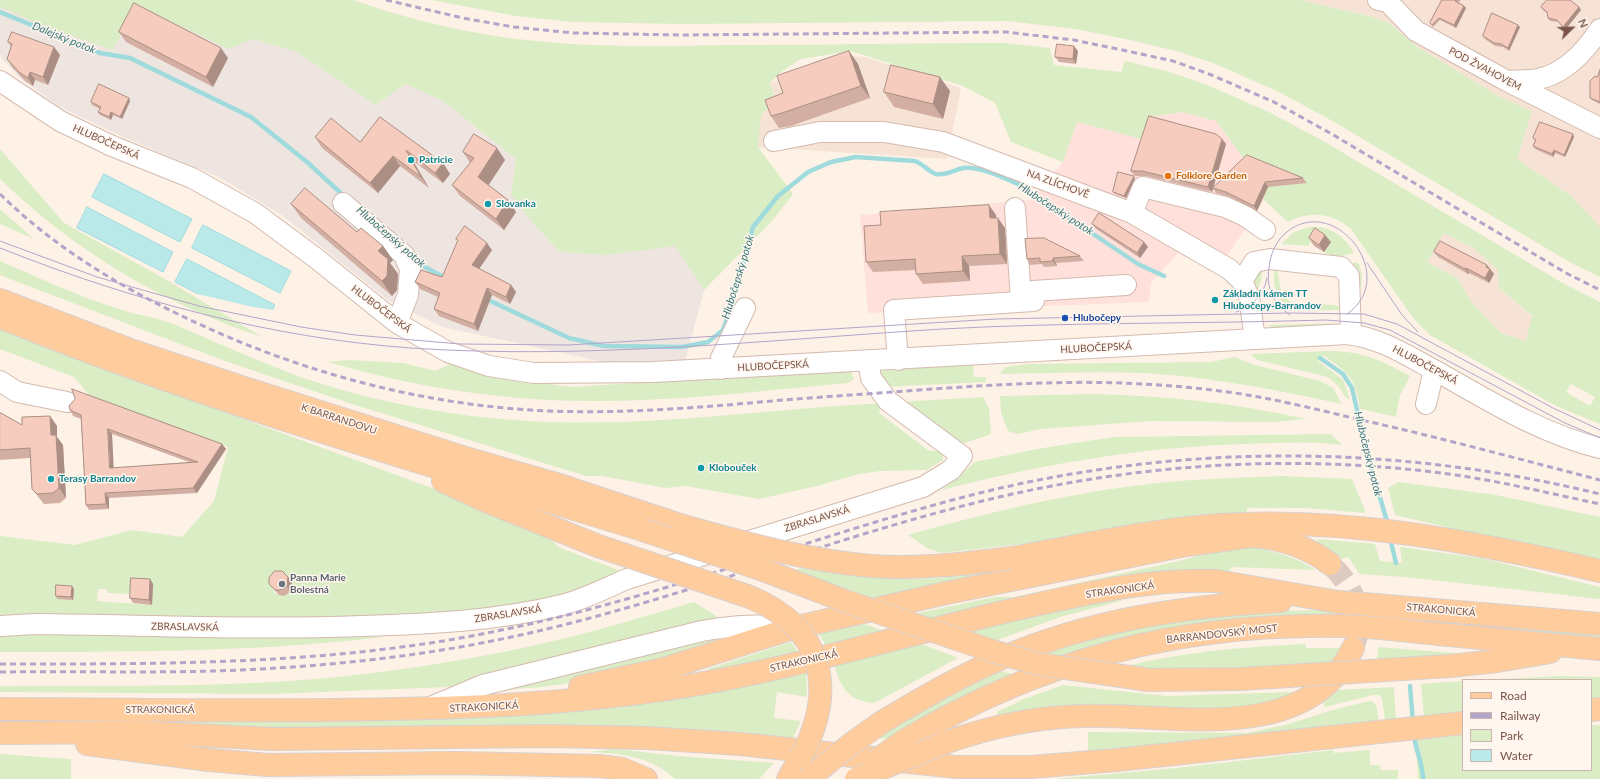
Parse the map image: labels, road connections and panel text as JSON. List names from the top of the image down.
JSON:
{
  "streets": {
    "main road": ["K BARRANDOVU", "STRAKONICKÁ", "BARRANDOVSKÝ MOST"],
    "street": [
      "POD ŽVAHOVEM",
      "HLUBOČEPSKÁ",
      "NA ZLÍCHOVĚ",
      "ZBRASLAVSKÁ"
    ]
  },
  "crossings": [
    ["HLUBOČEPSKÁ", "NA ZLÍCHOVĚ"],
    ["HLUBOČEPSKÁ", "ZBRASLAVSKÁ"]
  ],
  "water": ["Dalejský potok", "Hlubočepský potok"],
  "places": [
    "Patricie",
    "Folklore Garden",
    "Slovanka",
    "Základní kámen TT Hlubočepy-Barrandov",
    "Hlubočepy",
    "Klobouček",
    "Terasy Barrandov",
    "Panna Marie Bolestná"
  ],
  "legend": [
    "Road",
    "Railway",
    "Park",
    "Water"
  ],
  "north": "top right"
}
